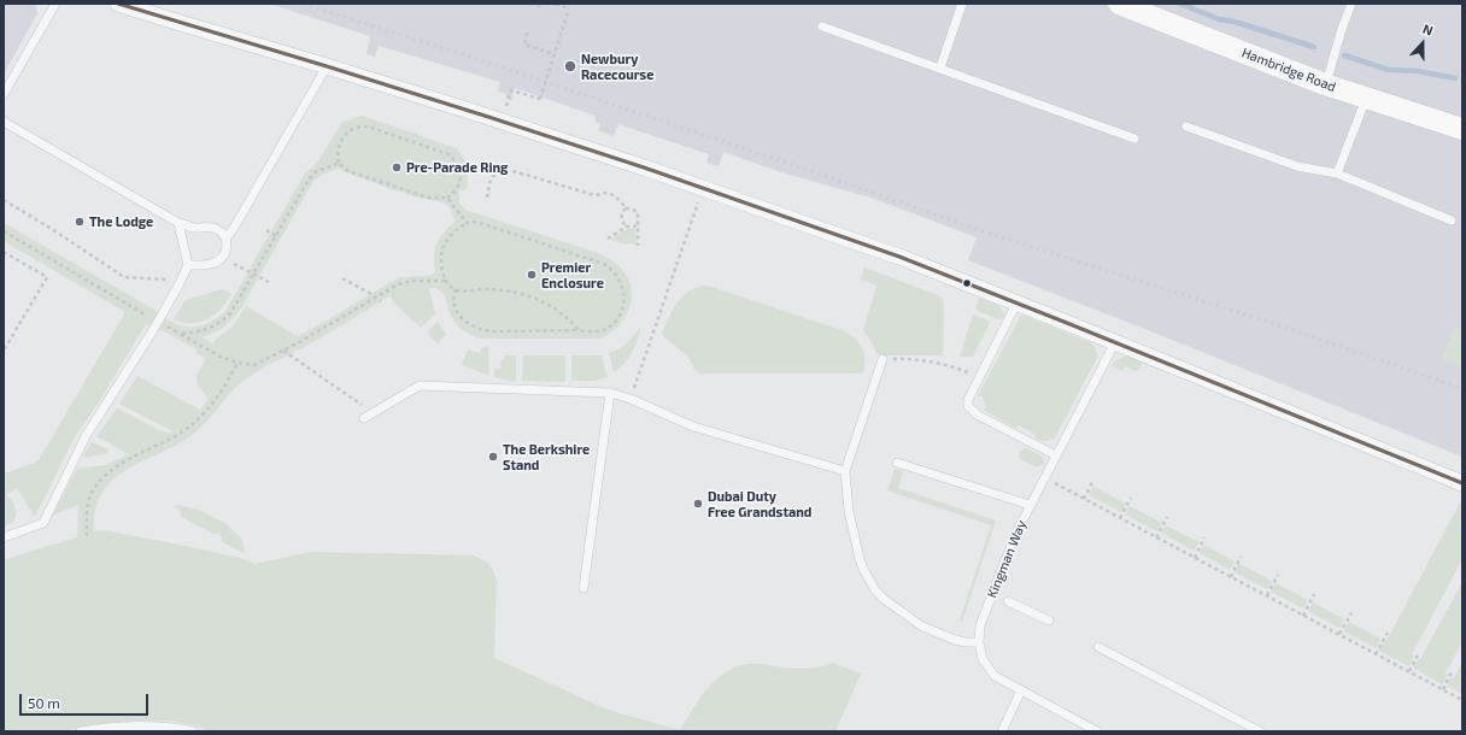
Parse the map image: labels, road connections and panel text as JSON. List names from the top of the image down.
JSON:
{
  "streets": {
    "main road": ["Hambridge Road"],
    "lane": ["Kingman Way"]
  },
  "places": [
    "Newbury Racecourse",
    "Pre-Parade Ring",
    "The Lodge",
    "Premier Enclosure",
    "The Berkshire Stand",
    "Dubai Duty Free Grandstand"
  ],
  "scale_bar": "50 m",
  "north": "top"
}
